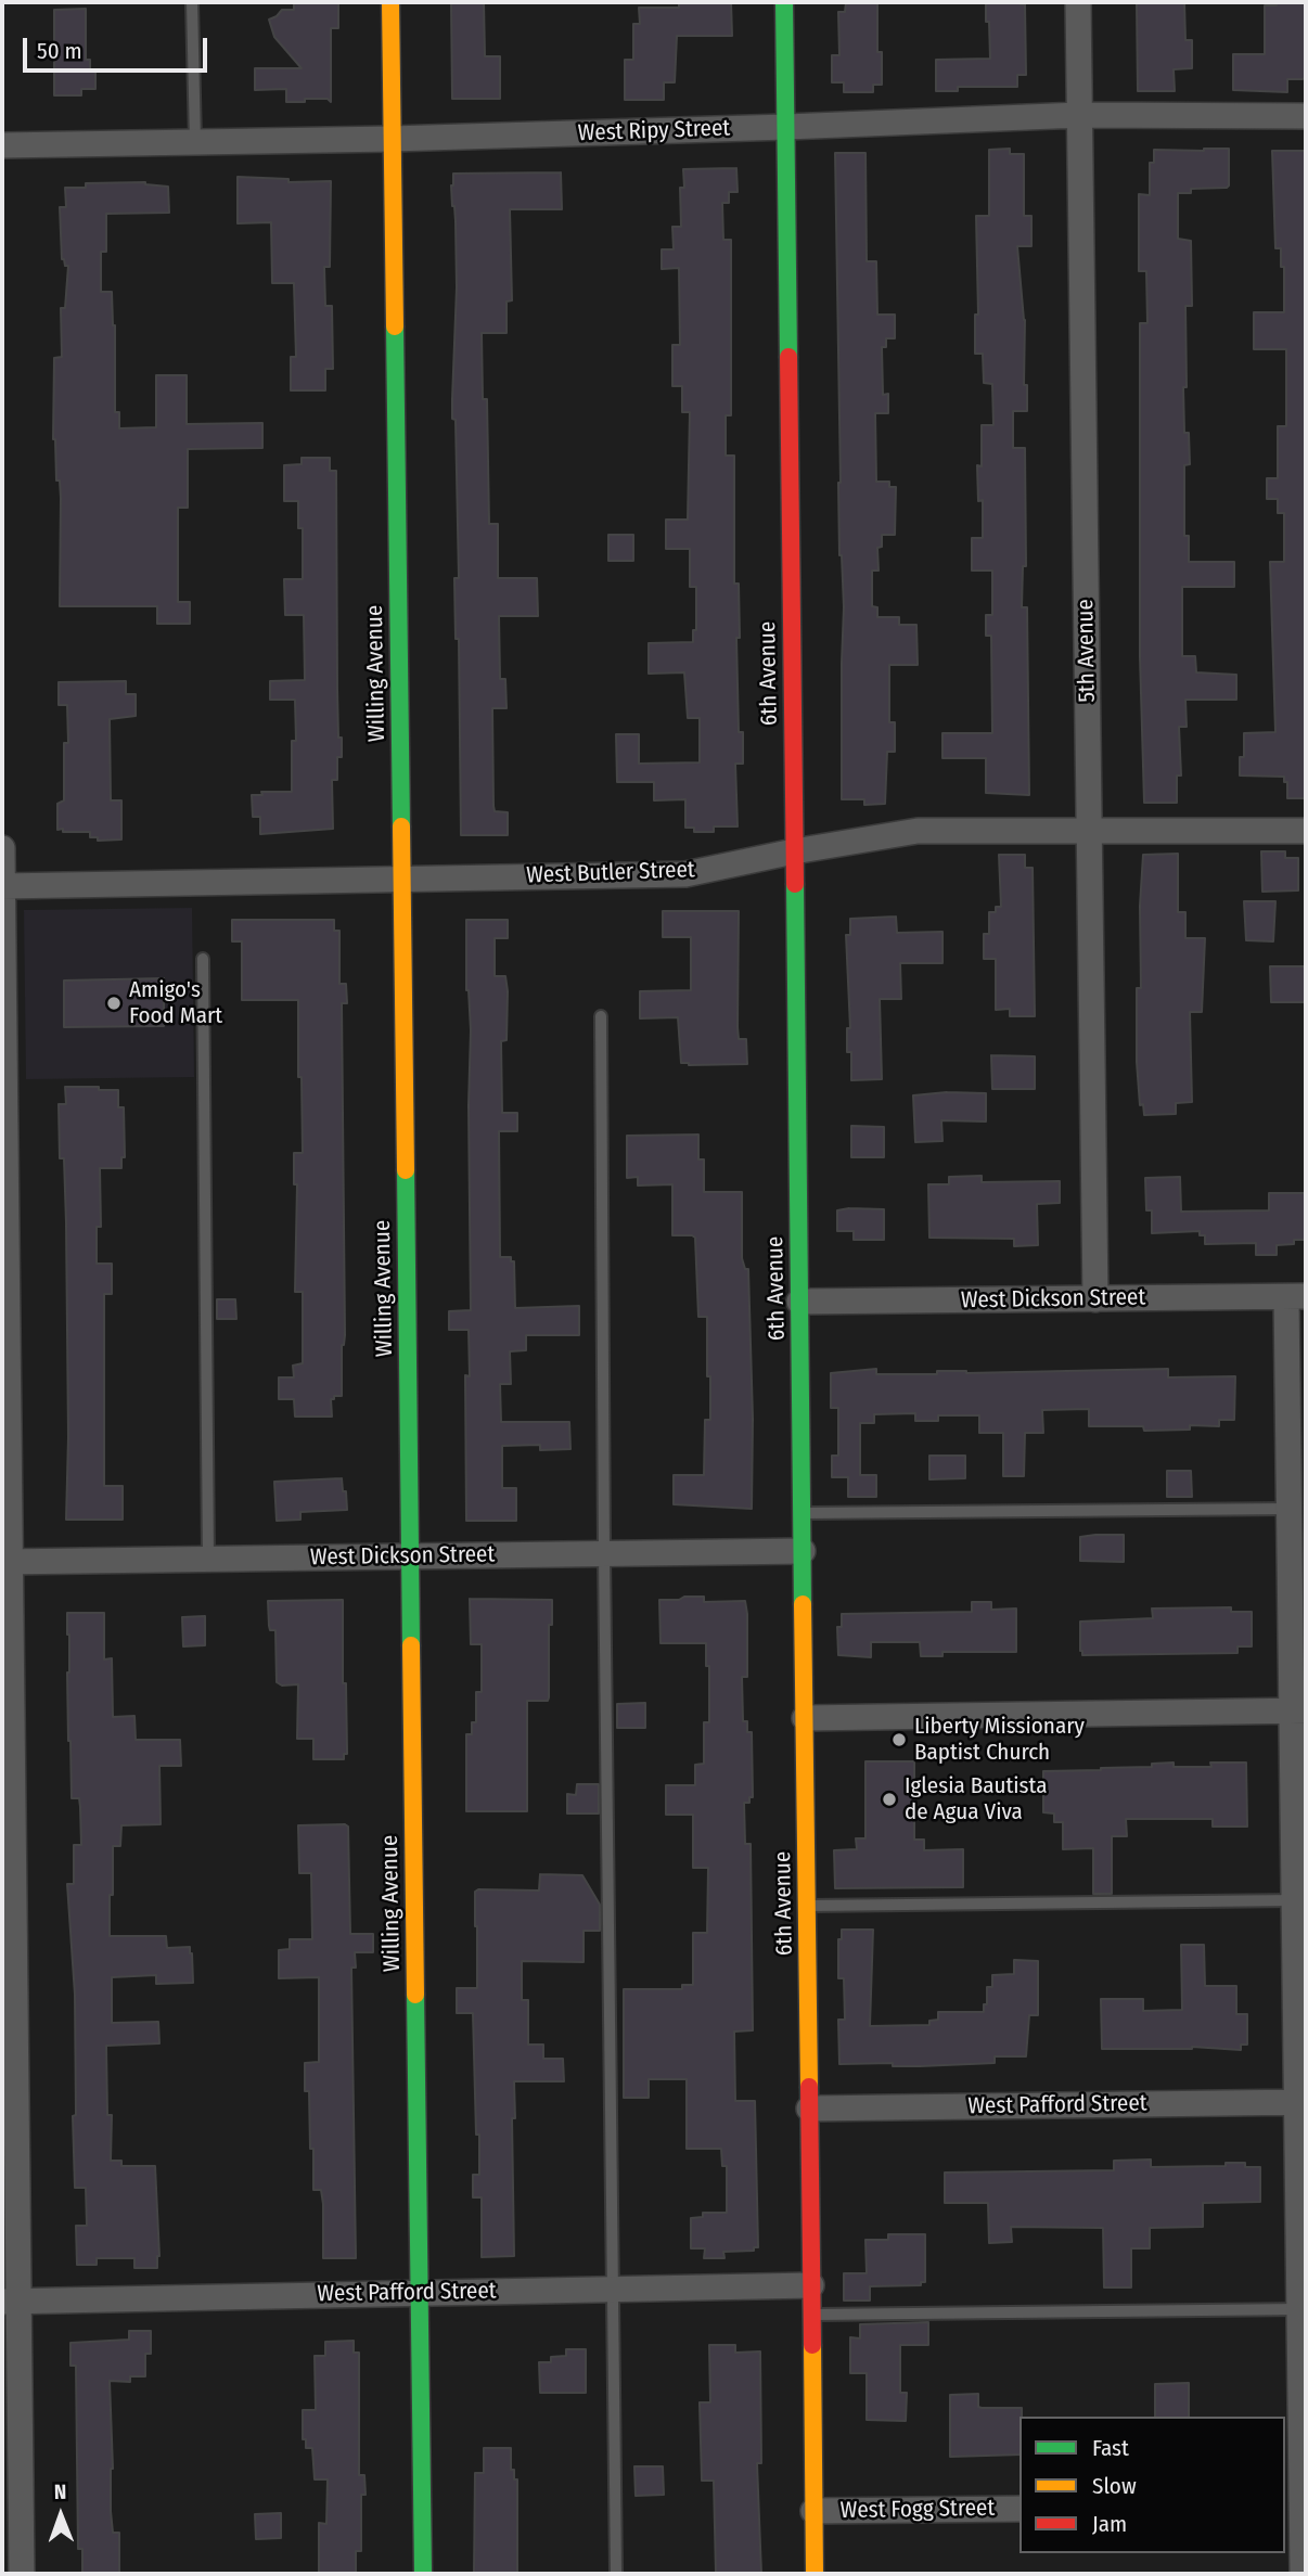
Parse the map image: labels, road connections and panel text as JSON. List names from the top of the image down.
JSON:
{
  "streets": {
    "street": [
      "West Ripy Street",
      "5th Avenue",
      "Willing Avenue",
      "6th Avenue",
      "West Butler Street",
      "West Dickson Street",
      "West Pafford Street",
      "West Fogg Street"
    ]
  },
  "crossings": [
    ["West Ripy Street", "5th Avenue"],
    ["West Ripy Street", "Willing Avenue"],
    ["West Ripy Street", "6th Avenue"],
    ["5th Avenue", "West Butler Street"],
    ["5th Avenue", "West Dickson Street"],
    ["Willing Avenue", "West Butler Street"],
    ["Willing Avenue", "West Dickson Street"],
    ["Willing Avenue", "West Pafford Street"],
    ["6th Avenue", "West Butler Street"],
    ["6th Avenue", "West Dickson Street"],
    ["6th Avenue", "West Pafford Street"],
    ["6th Avenue", "West Fogg Street"]
  ],
  "places": ["Amigo's Food Mart", "Liberty Missionary Baptist Church", "Iglesia Bautista de Agua Viva"],
  "legend": ["Fast", "Slow", "Jam"],
  "scale_bar": "50 m",
  "north": "top"
}
